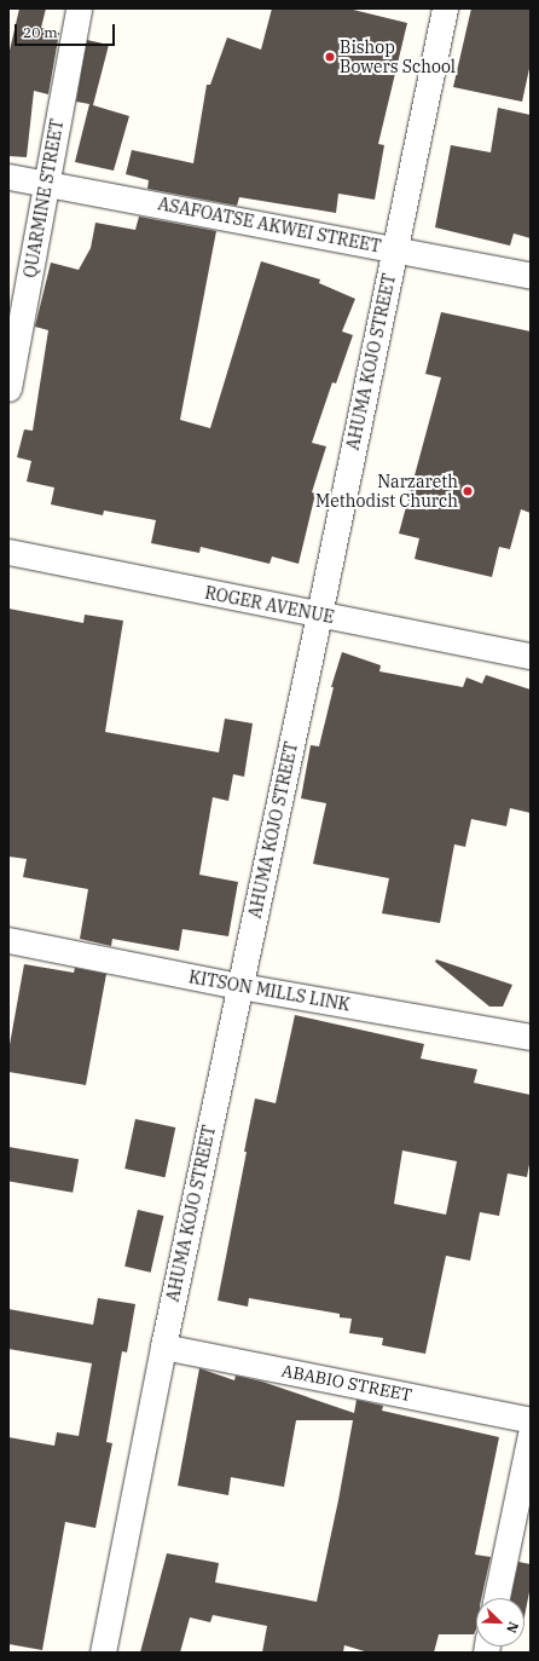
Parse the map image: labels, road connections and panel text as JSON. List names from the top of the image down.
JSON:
{
  "streets": {
    "street": [
      "QUARMINE STREET",
      "ASAFOATSE AKWEI STREET",
      "AHUMA KOJO STREET",
      "ROGER AVENUE",
      "KITSON MILLS LINK",
      "ABABIO STREET"
    ]
  },
  "crossings": [
    ["QUARMINE STREET", "ASAFOATSE AKWEI STREET"],
    ["ASAFOATSE AKWEI STREET", "AHUMA KOJO STREET"],
    ["AHUMA KOJO STREET", "ROGER AVENUE"],
    ["AHUMA KOJO STREET", "KITSON MILLS LINK"],
    ["AHUMA KOJO STREET", "ABABIO STREET"]
  ],
  "places": ["Bishop Bowers School", "Narzareth Methodist Church"],
  "scale_bar": "20 m",
  "north": "bottom right"
}
